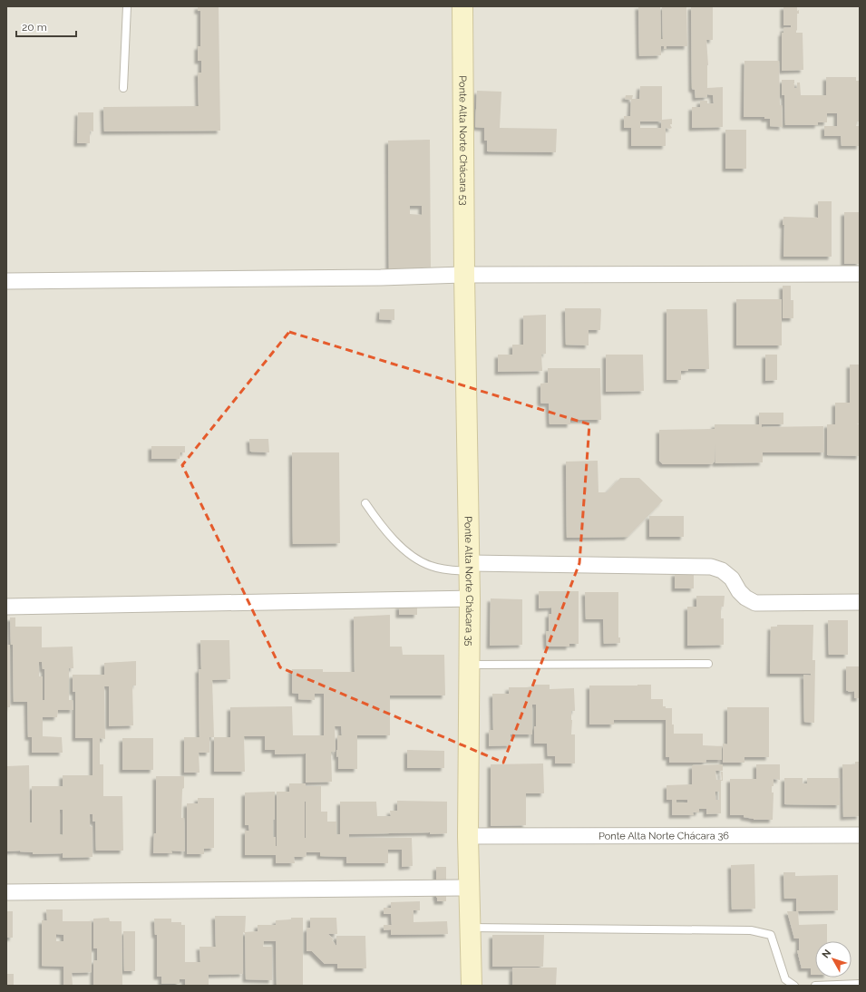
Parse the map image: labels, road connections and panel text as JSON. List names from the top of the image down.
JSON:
{
  "streets": {
    "street": ["Ponte Alta Norte Chácara 53", "Ponte Alta Norte Chácara 35", "Ponte Alta Norte Chácara 36"]
  },
  "crossings": [
    ["Ponte Alta Norte Chácara 53", "Ponte Alta Norte Chácara 35"],
    ["Ponte Alta Norte Chácara 35", "Ponte Alta Norte Chácara 36"]
  ],
  "scale_bar": "20 m",
  "north": "top left"
}
